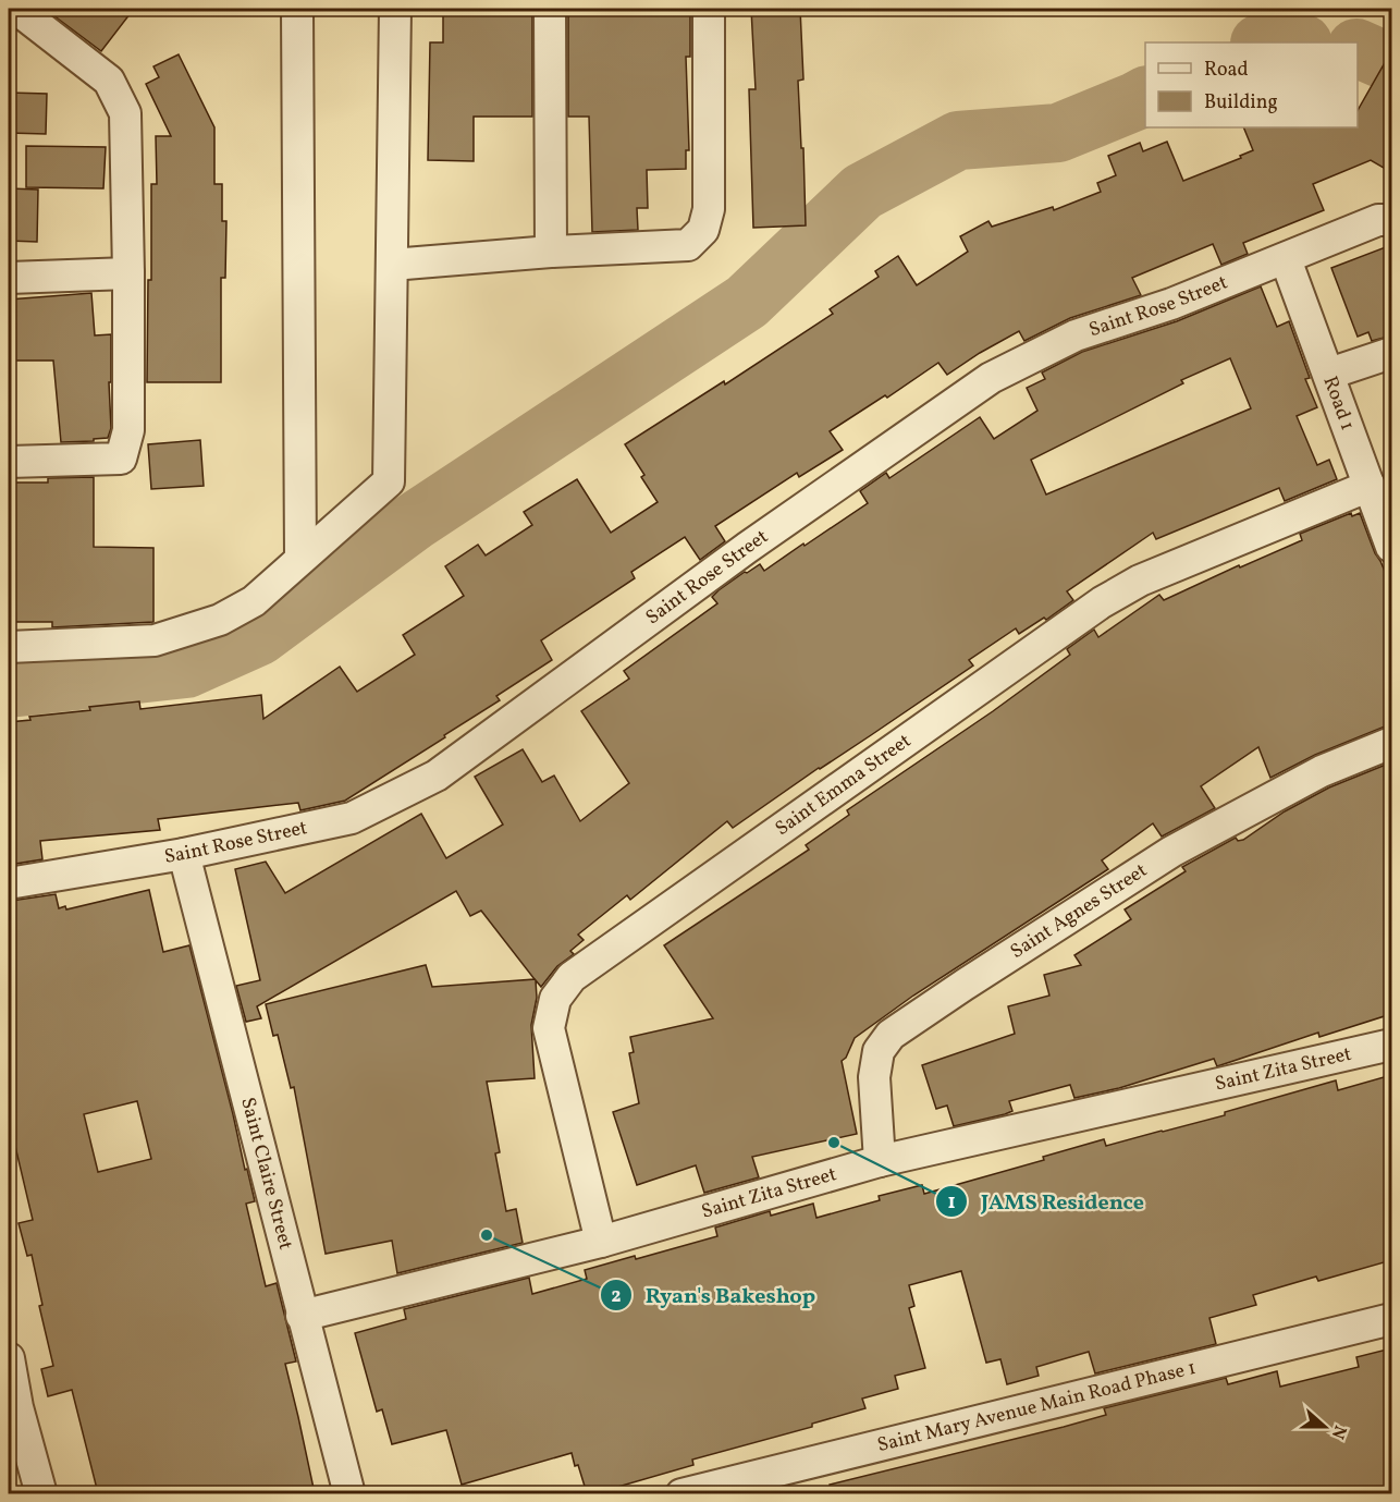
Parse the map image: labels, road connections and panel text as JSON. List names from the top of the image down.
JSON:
{
  "streets": {
    "street": [
      "Saint Rose Street",
      "Road 1",
      "Saint Emma Street",
      "Saint Agnes Street",
      "Saint Zita Street",
      "Saint Claire Street",
      "Saint Mary Avenue Main Road Phase 1"
    ]
  },
  "crossings": [
    ["Saint Rose Street", "Road 1"],
    ["Saint Rose Street", "Saint Claire Street"],
    ["Road 1", "Saint Emma Street"],
    ["Saint Emma Street", "Saint Zita Street"],
    ["Saint Agnes Street", "Saint Zita Street"],
    ["Saint Zita Street", "Saint Claire Street"]
  ],
  "places": ["JAMS Residence", "Ryan's Bakeshop"],
  "legend": ["Road", "Building"],
  "north": "right"
}
